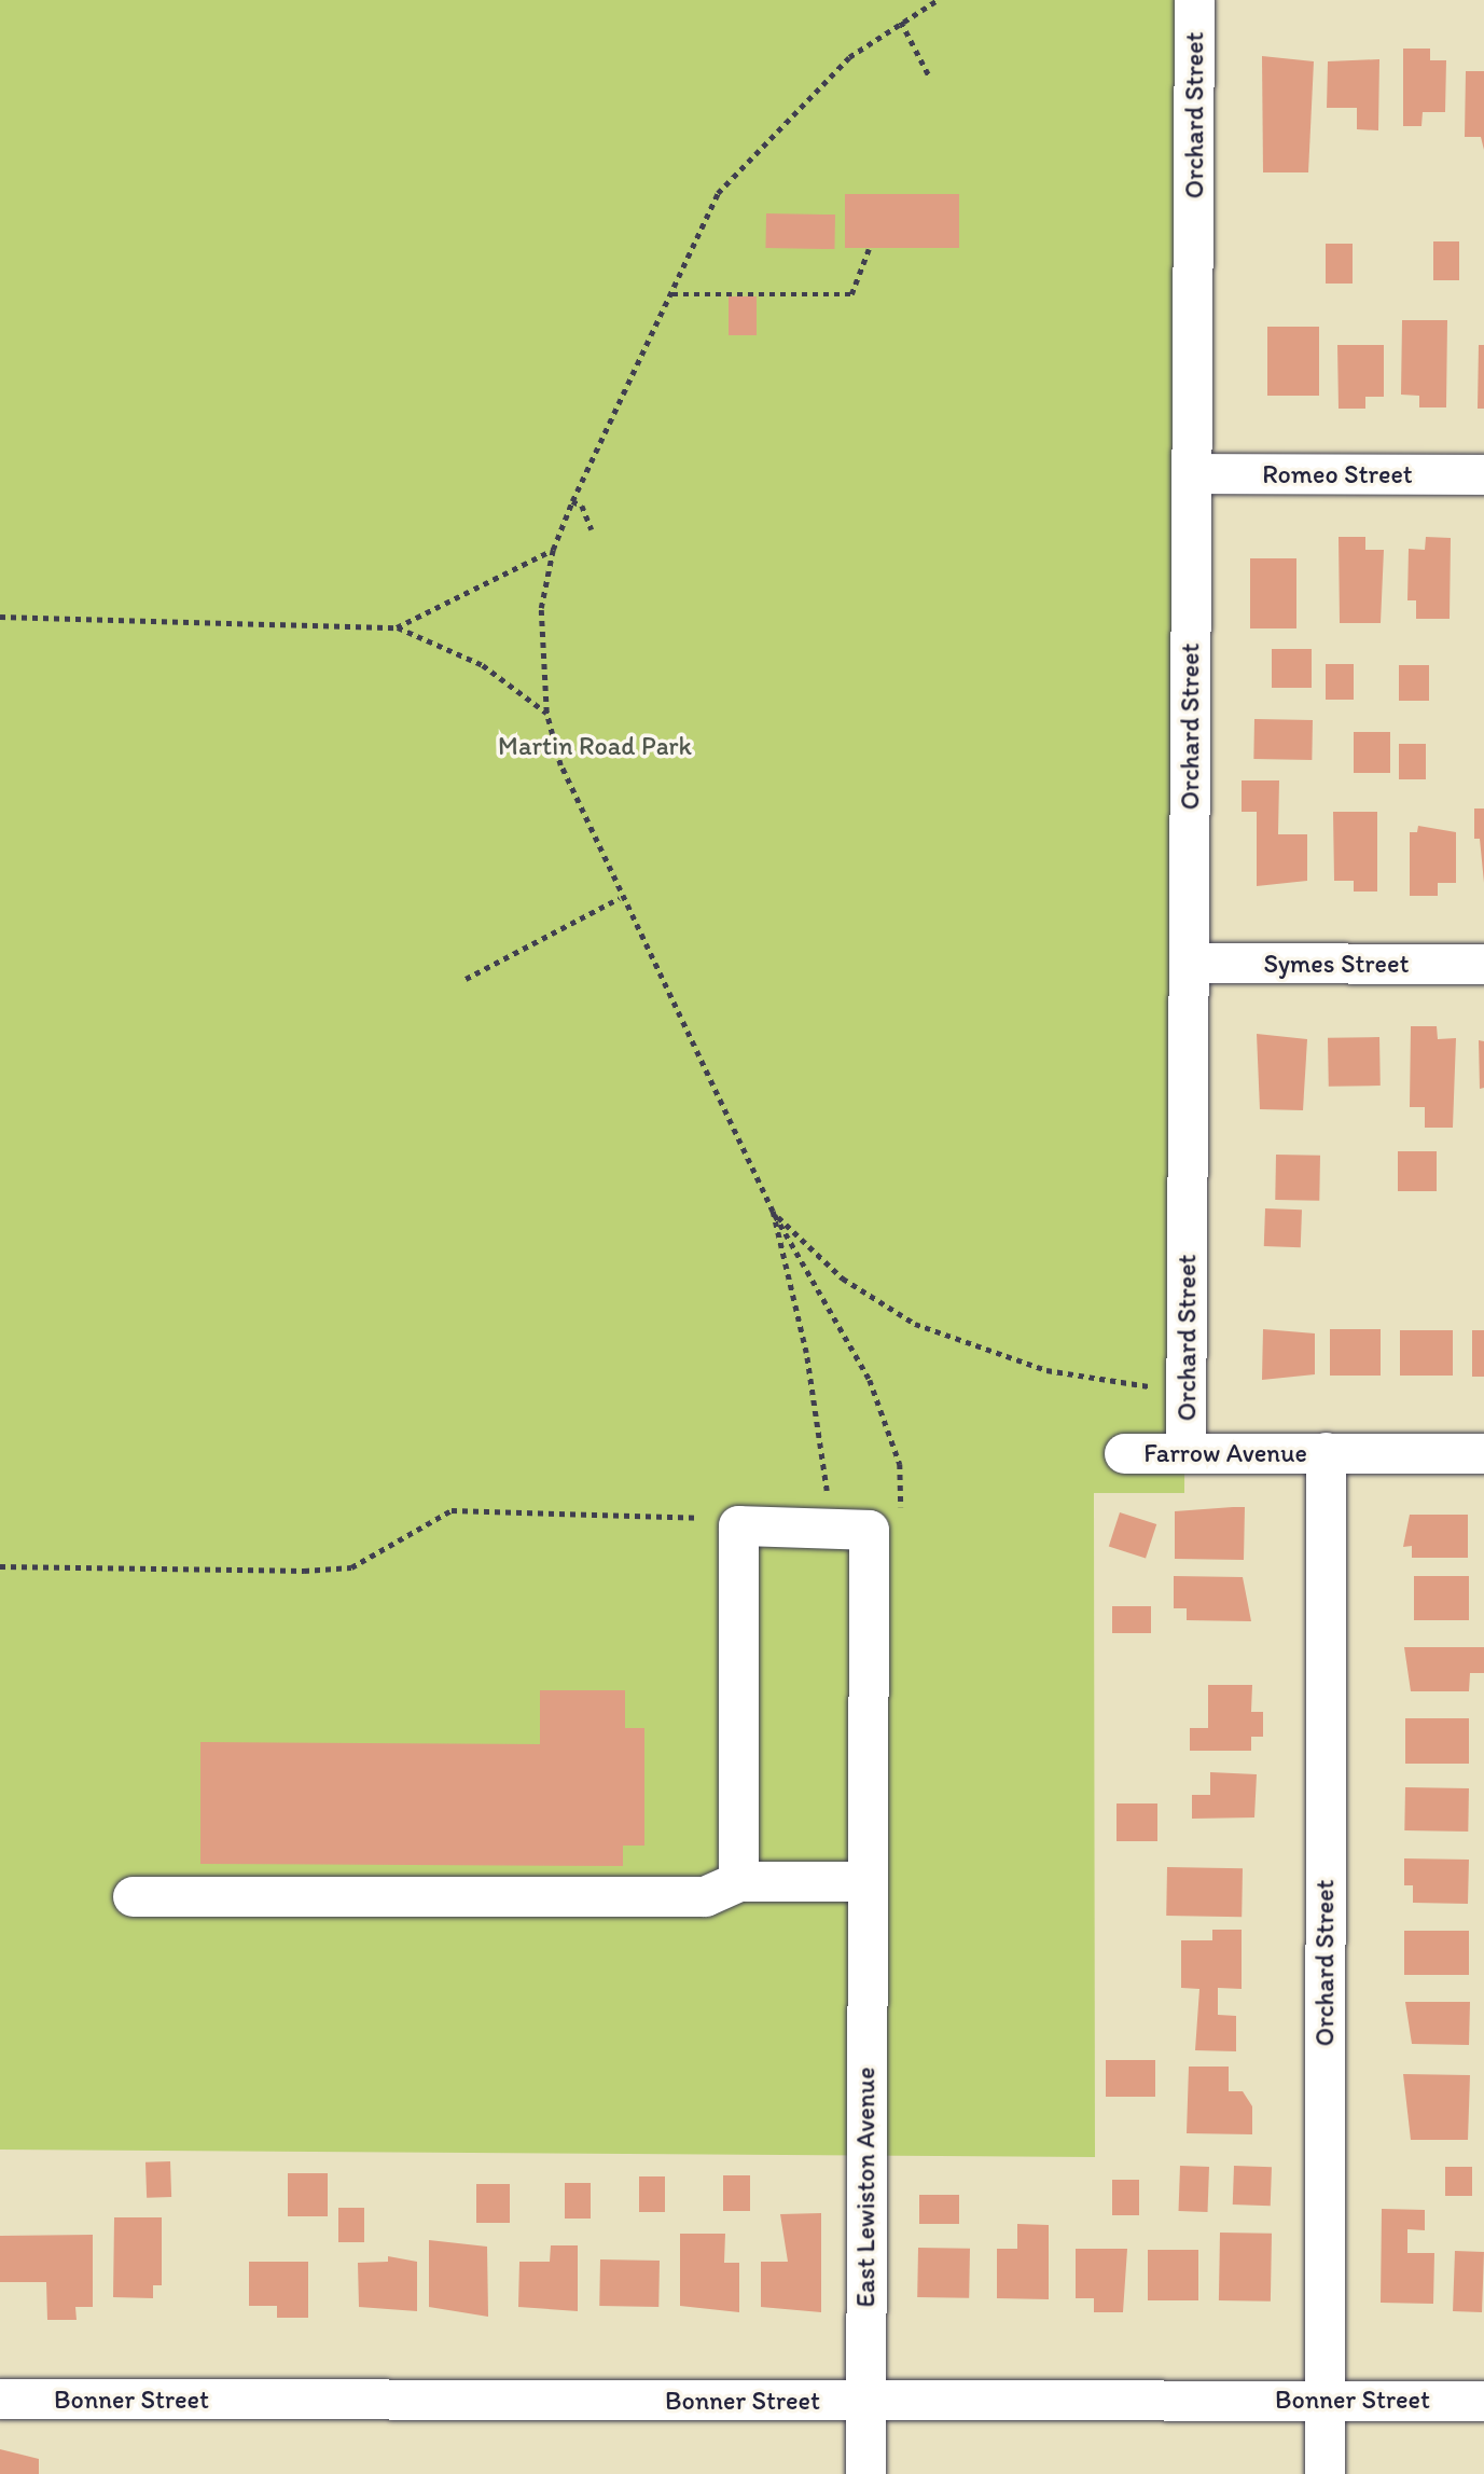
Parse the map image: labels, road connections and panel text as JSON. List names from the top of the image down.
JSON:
{
  "streets": {
    "street": [
      "Orchard Street",
      "Romeo Street",
      "Symes Street",
      "Farrow Avenue",
      "East Lewiston Avenue",
      "Bonner Street"
    ]
  },
  "crossings": [
    ["Orchard Street", "Romeo Street"],
    ["Orchard Street", "Symes Street"],
    ["Orchard Street", "Farrow Avenue"],
    ["Orchard Street", "Bonner Street"],
    ["East Lewiston Avenue", "Bonner Street"]
  ],
  "parks": ["Martin Road Park"]
}
